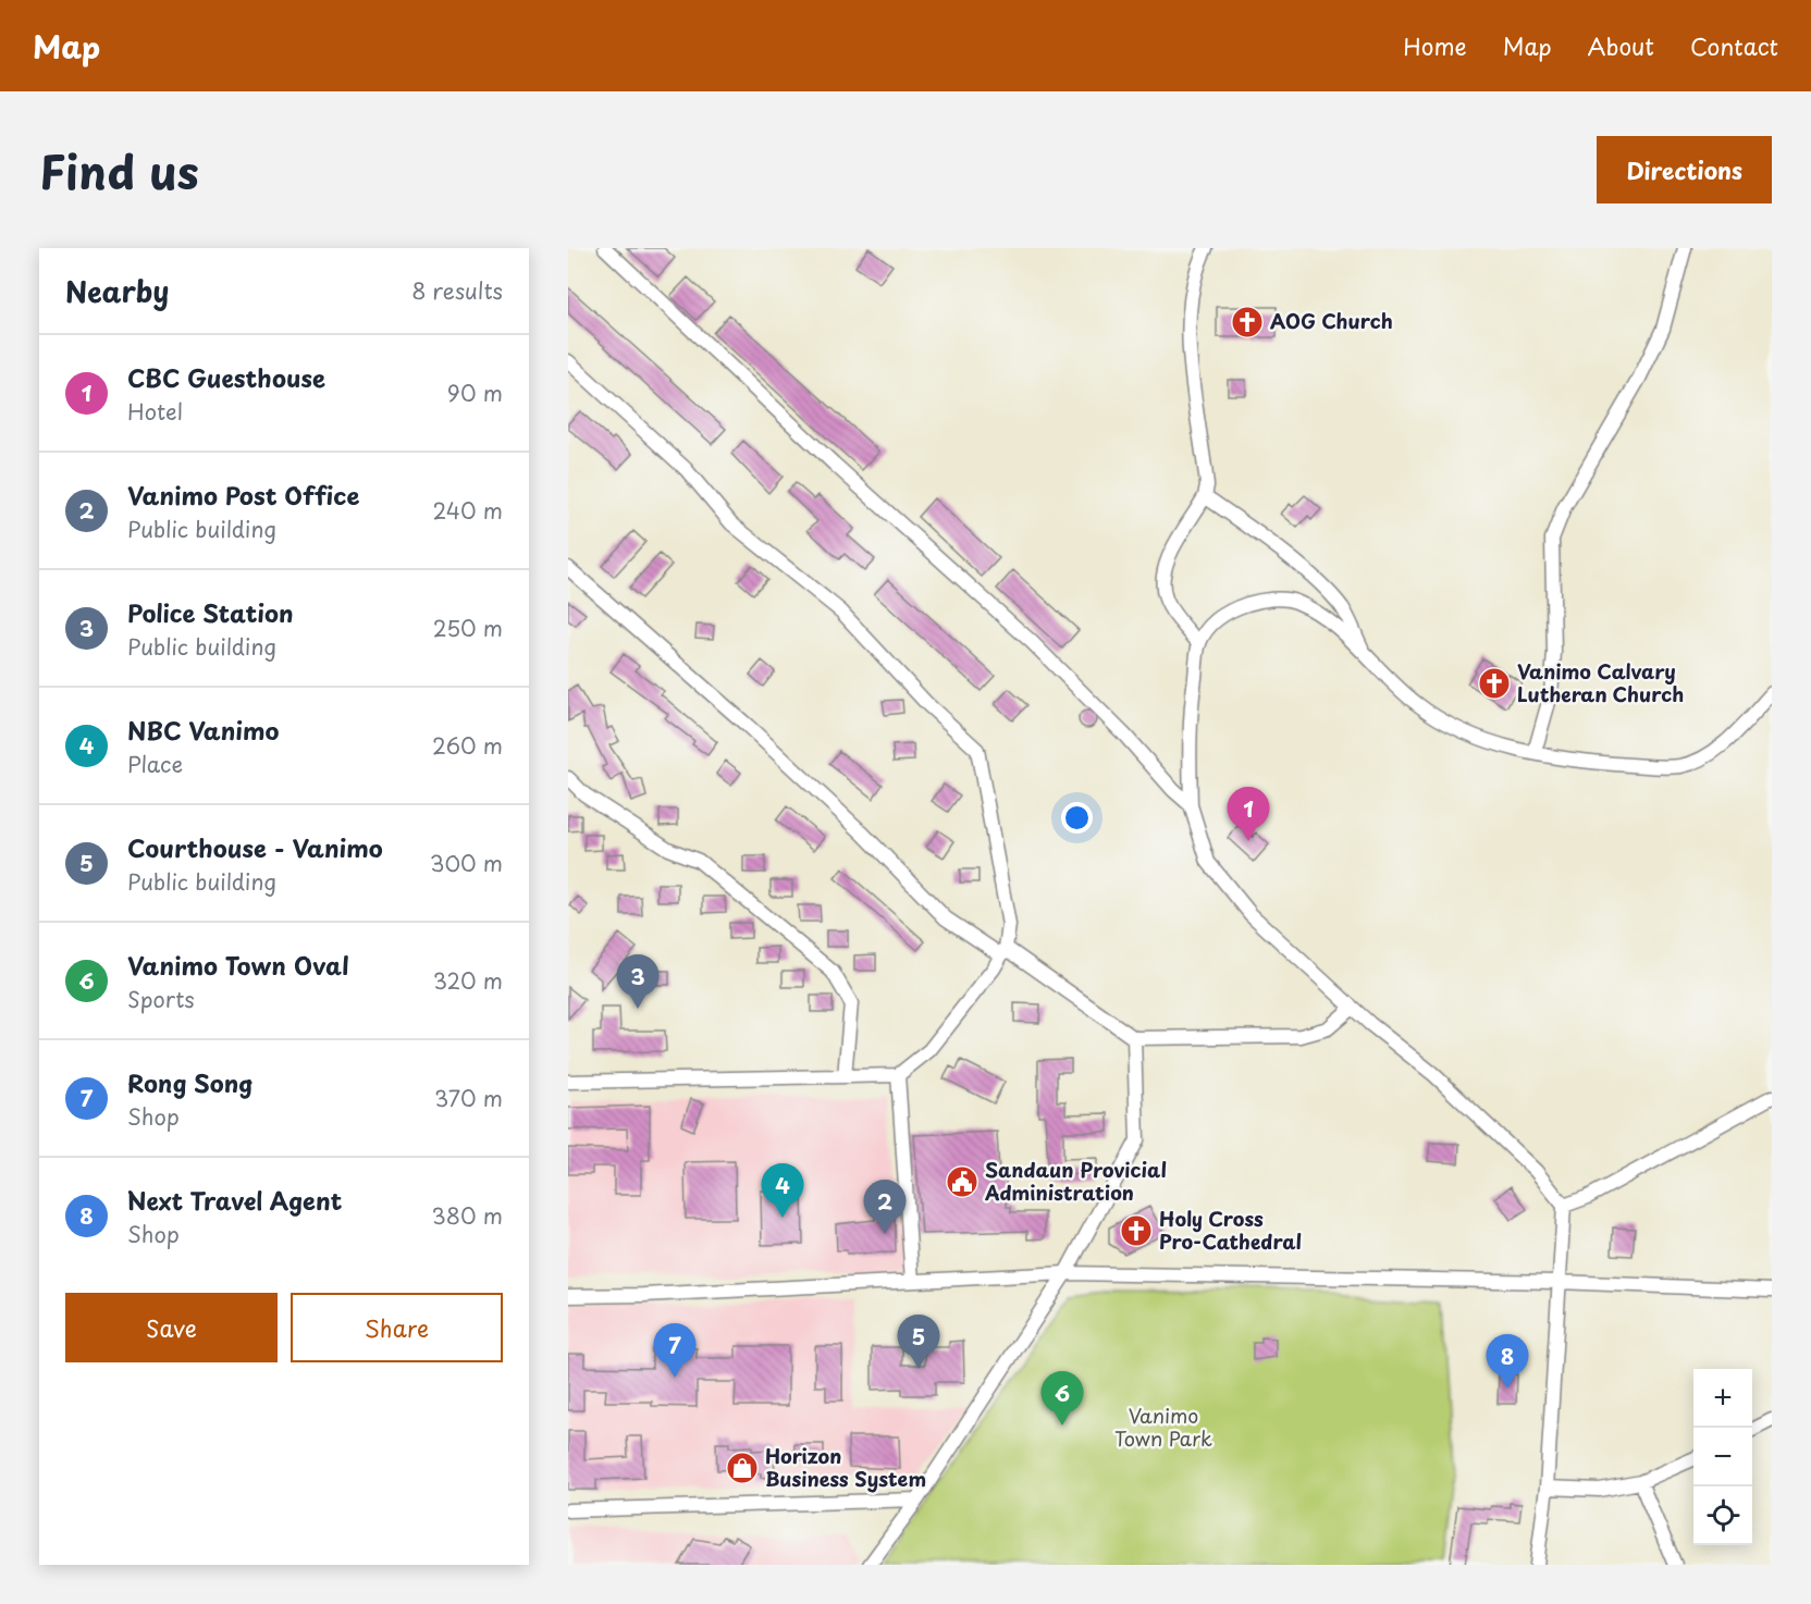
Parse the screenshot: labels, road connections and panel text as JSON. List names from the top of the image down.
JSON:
{
  "parks": ["Vanimo Town Park"],
  "places": {
    "church": ["AOG Church", "Vanimo Calvary Lutheran Church", "Holy Cross Pro-Cathedral"],
    "public building": ["Sandaun Provicial Administration"],
    "shop": ["Horizon Business System"]
  },
  "page": {
    "header": "Map",
    "nav": [
      "Home",
      "Map",
      "About",
      "Contact"
    ],
    "title": "Find us",
    "buttons": [
      "Directions",
      ["Save", "Share"]
    ],
    "heading": ["Nearby", "8 results"],
    "list": [
      {
        "mark": "1",
        "name": "CBC Guesthouse",
        "note": "Hotel",
        "value": "90 m"
      },
      {
        "mark": "2",
        "name": "Vanimo Post Office",
        "note": "Public building",
        "value": "240 m"
      },
      {
        "mark": "3",
        "name": "Police Station",
        "note": "Public building",
        "value": "250 m"
      },
      {
        "mark": "4",
        "name": "NBC Vanimo",
        "note": "Place",
        "value": "260 m"
      },
      {
        "mark": "5",
        "name": "Courthouse - Vanimo",
        "note": "Public building",
        "value": "300 m"
      },
      {
        "mark": "6",
        "name": "Vanimo Town Oval",
        "note": "Sports",
        "value": "320 m"
      },
      {
        "mark": "7",
        "name": "Rong Song",
        "note": "Shop",
        "value": "370 m"
      },
      {
        "mark": "8",
        "name": "Next Travel Agent",
        "note": "Shop",
        "value": "380 m"
      }
    ],
    "pins": [
      "1",
      "3",
      "4",
      "2",
      "5",
      "7",
      "8",
      "6"
    ],
    "map_buttons": ["+", "−"]
  }
}
